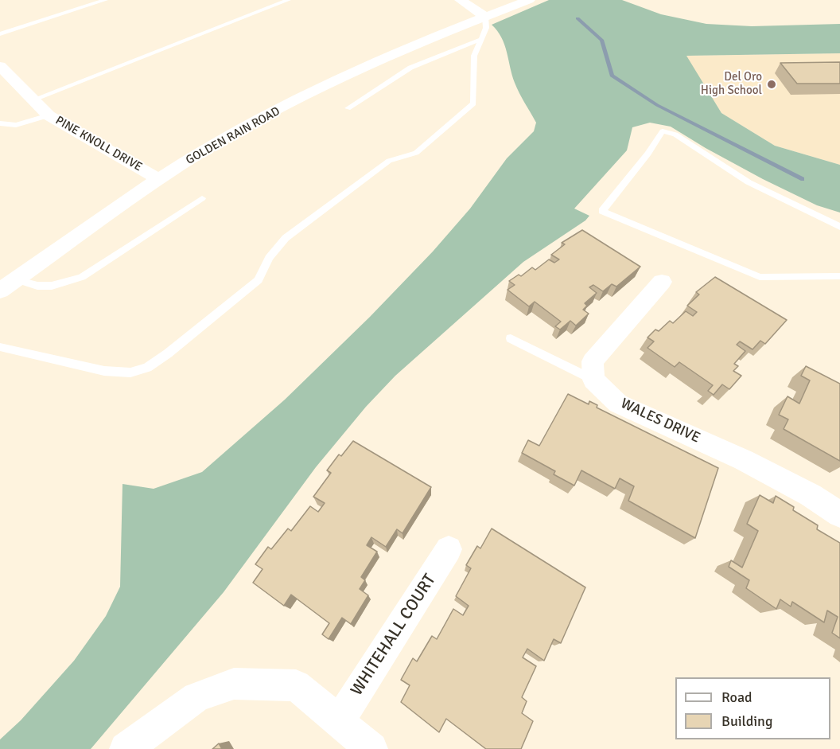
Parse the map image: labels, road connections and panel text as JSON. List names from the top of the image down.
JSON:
{
  "streets": {
    "street": [
      "GOLDEN RAIN ROAD",
      "PINE KNOLL DRIVE",
      "WALES DRIVE",
      "WHITEHALL COURT"
    ]
  },
  "crossings": [
    ["GOLDEN RAIN ROAD", "PINE KNOLL DRIVE"]
  ],
  "places": ["Del Oro High School"],
  "legend": ["Road", "Building"]
}
